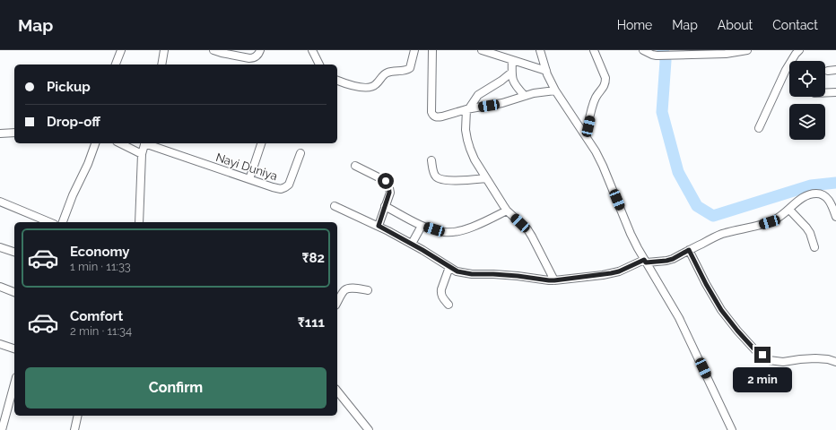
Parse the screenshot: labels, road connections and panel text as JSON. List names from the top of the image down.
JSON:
{
  "streets": {
    "street": ["Nayi Duniya"]
  },
  "page": {
    "header": "Map",
    "nav": [
      "Home",
      "Map",
      "About",
      "Contact"
    ],
    "banner": ["Pickup", "Drop-off"],
    "list": [
      {
        "name": "Economy",
        "note": "1 min · 11:33",
        "value": "₹82"
      },
      {
        "name": "Comfort",
        "note": "2 min · 11:34",
        "value": "₹111"
      }
    ],
    "buttons": "Confirm",
    "bubble": "2 min"
  }
}
